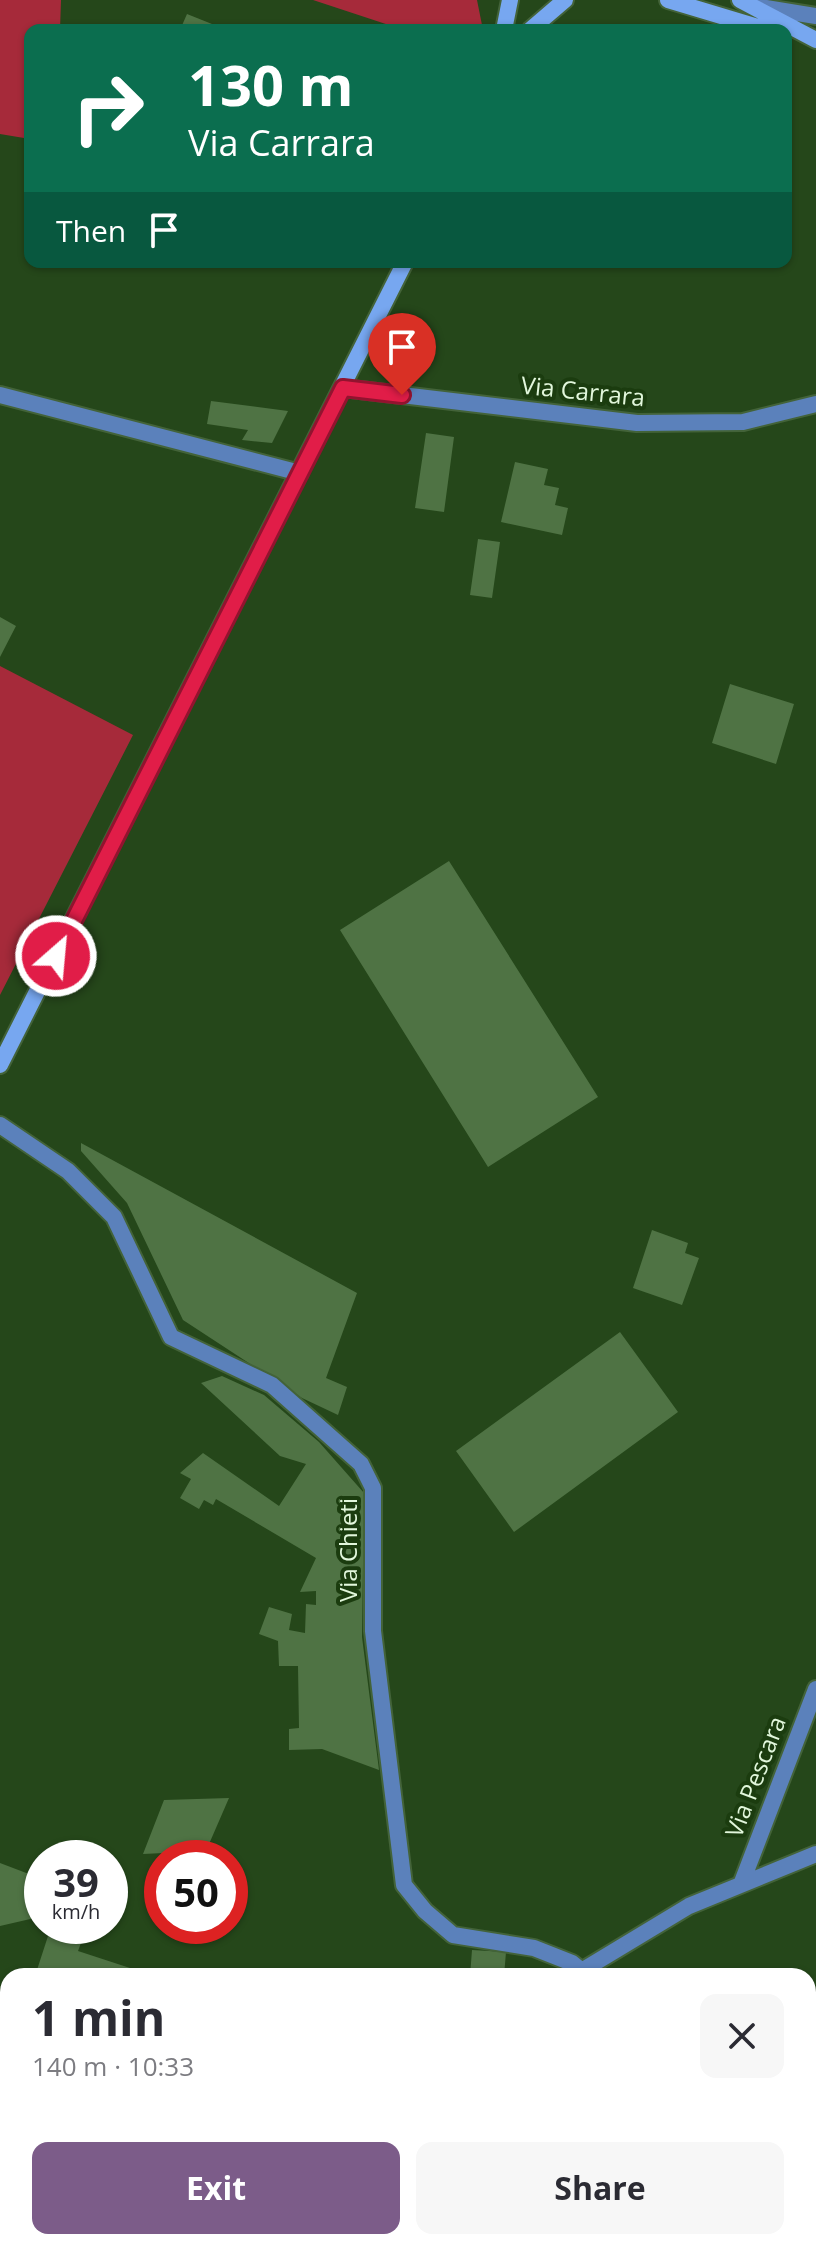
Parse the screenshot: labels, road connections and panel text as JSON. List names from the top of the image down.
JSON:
{
  "streets": {
    "street": ["Via Carrara", "Via Chieti", "Via Pescara"]
  },
  "page": {
    "turn": ["130 m", "Via Carrara"],
    "then": "Then",
    "speed": "39 km/h",
    "limit": "50",
    "heading": ["1 min", "140 m · 10:33"],
    "buttons": ["Exit", "Share"]
  }
}
